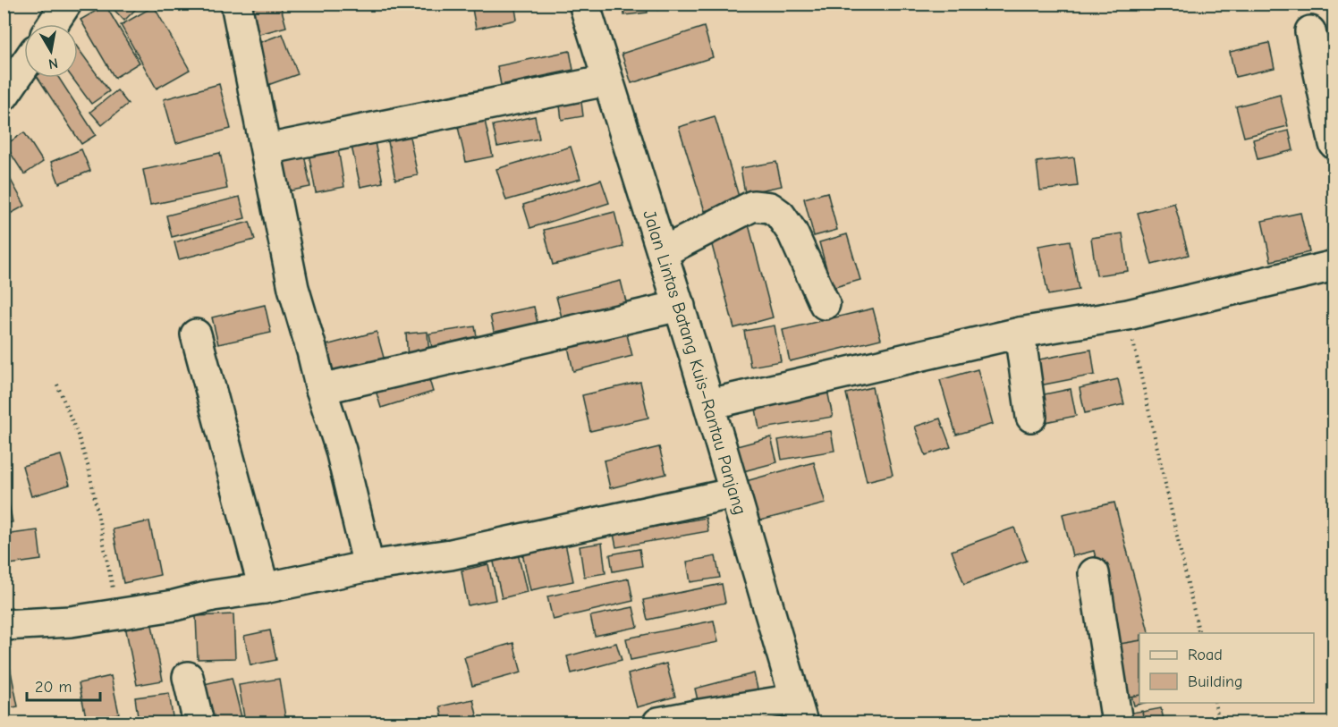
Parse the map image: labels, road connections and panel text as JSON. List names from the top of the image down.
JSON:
{
  "streets": {
    "street": ["Jalan Lintas Batang Kuis–Rantau Panjang"]
  },
  "legend": ["Road", "Building"],
  "scale_bar": "20 m",
  "north": "bottom"
}
